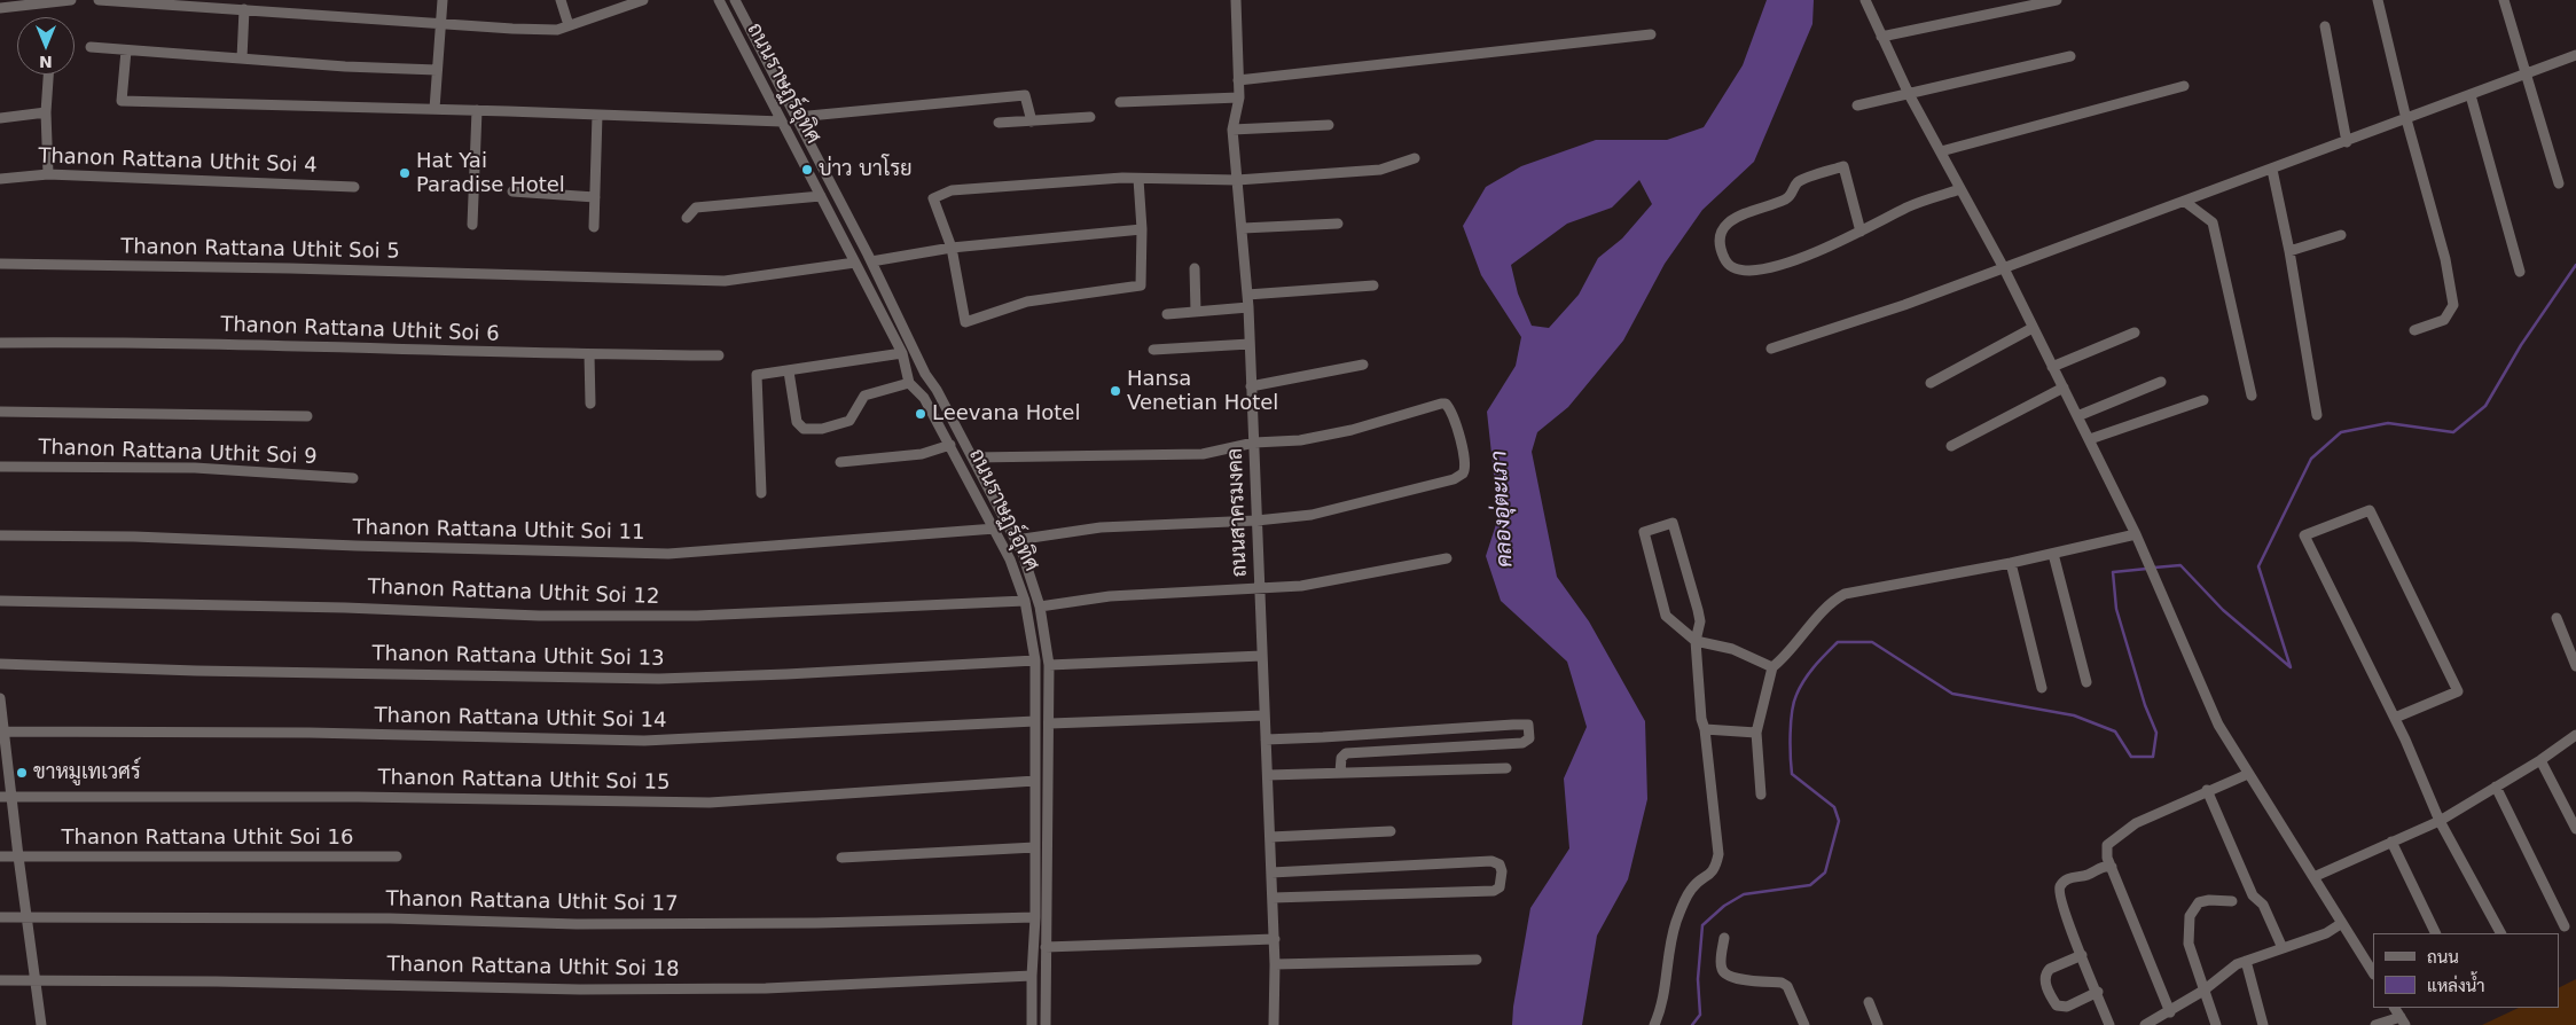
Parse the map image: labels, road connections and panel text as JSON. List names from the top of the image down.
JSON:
{
  "streets": {
    "street": [
      "ถนนราษฏร์อุทิศ",
      "Thanon Rattana Uthit Soi 4",
      "Thanon Rattana Uthit Soi 5",
      "Thanon Rattana Uthit Soi 6",
      "Thanon Rattana Uthit Soi 9",
      "ถนนสาครมงคล",
      "Thanon Rattana Uthit Soi 11",
      "Thanon Rattana Uthit Soi 12",
      "Thanon Rattana Uthit Soi 13",
      "Thanon Rattana Uthit Soi 14",
      "Thanon Rattana Uthit Soi 15",
      "Thanon Rattana Uthit Soi 16",
      "Thanon Rattana Uthit Soi 17",
      "Thanon Rattana Uthit Soi 18"
    ]
  },
  "crossings": [
    ["ถนนราษฏร์อุทิศ", "Thanon Rattana Uthit Soi 5"],
    ["ถนนราษฏร์อุทิศ", "Thanon Rattana Uthit Soi 11"],
    ["ถนนราษฏร์อุทิศ", "Thanon Rattana Uthit Soi 12"],
    ["ถนนราษฏร์อุทิศ", "Thanon Rattana Uthit Soi 13"],
    ["ถนนราษฏร์อุทิศ", "Thanon Rattana Uthit Soi 14"],
    ["ถนนราษฏร์อุทิศ", "Thanon Rattana Uthit Soi 15"],
    ["ถนนราษฏร์อุทิศ", "Thanon Rattana Uthit Soi 17"],
    ["ถนนราษฏร์อุทิศ", "Thanon Rattana Uthit Soi 18"]
  ],
  "water": ["คลองอุ่ตะเภา"],
  "places": [
    "บ่าว บาโรย",
    "Hat Yai Paradise Hotel",
    "Hansa Venetian Hotel",
    "Leevana Hotel",
    "ขาหมูเทเวศร์"
  ],
  "legend": ["ถนน", "แหล่งน้ำ"],
  "north": "bottom"
}
